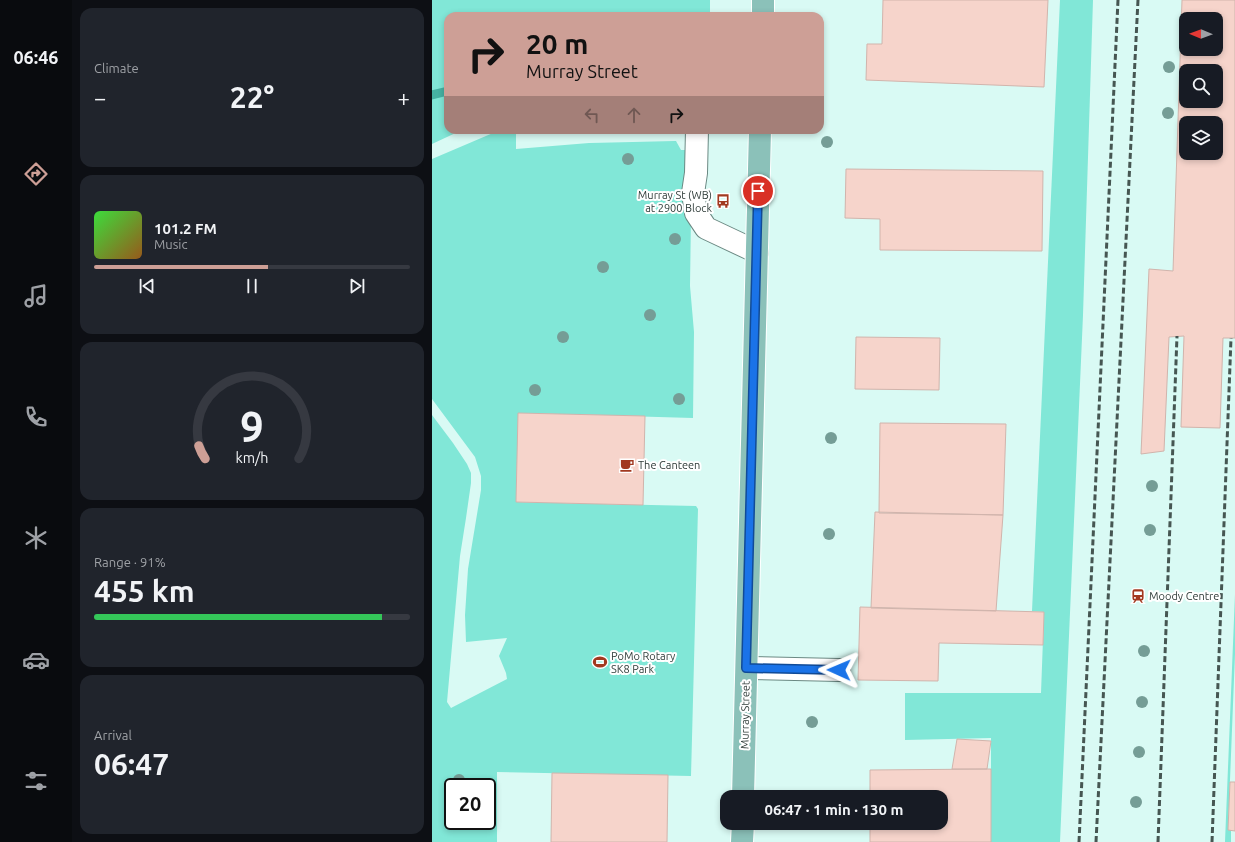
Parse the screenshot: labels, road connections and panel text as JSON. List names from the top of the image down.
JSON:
{
  "streets": {
    "main road": ["Murray Street"]
  },
  "places": {
    "bus stop": ["Murray St (WB) at 2900 Block"],
    "cafe": ["The Canteen"],
    "station": ["Moody Centre"],
    "sports": ["PoMo Rotary SK8 Park"]
  },
  "north": "left",
  "page": {
    "tabs": "06:46",
    "tile": [
      "Climate",
      ["Range · 91%", "455 km"],
      ["Arrival", "06:47"]
    ],
    "turn": ["20 m", "Murray Street"],
    "heat": ["−", "22°", "+"],
    "song": ["101.2 FM", "Music"],
    "limit": "20",
    "trip": "06:47 · 1 min · 130 m",
    "gauge": ["9", "km/h"]
  }
}
